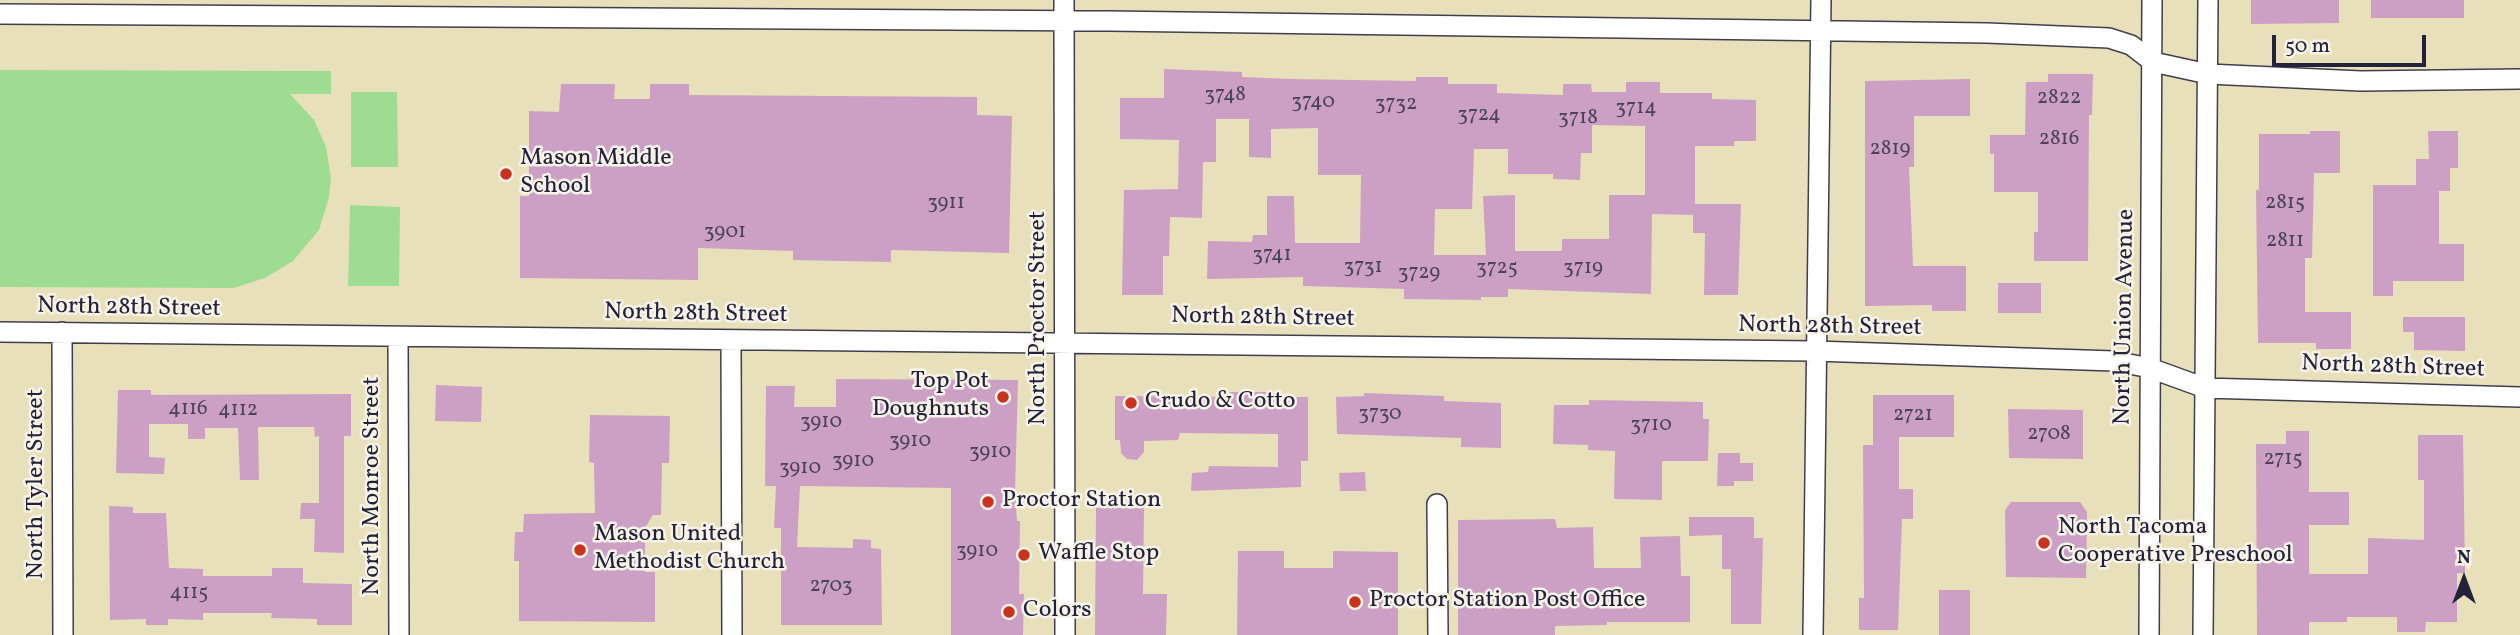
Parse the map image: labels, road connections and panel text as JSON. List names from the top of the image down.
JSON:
{
  "streets": {
    "street": [
      "North 28th Street",
      "North Union Avenue",
      "North Proctor Street",
      "North Tyler Street",
      "North Monroe Street"
    ]
  },
  "crossings": [
    ["North 28th Street", "North Union Avenue"],
    ["North 28th Street", "North Proctor Street"],
    ["North 28th Street", "North Tyler Street"],
    ["North 28th Street", "North Monroe Street"]
  ],
  "places": [
    "Mason Middle School",
    "Top Pot Doughnuts",
    "Crudo & Cotto",
    "Proctor Station",
    "North Tacoma Cooperative Preschool",
    "Mason United Methodist Church",
    "Waffle Stop",
    "Proctor Station Post Office",
    "Colors"
  ],
  "house_numbers": [
    "3748",
    "2822",
    "3740",
    "3732",
    "3714",
    "3724",
    "3718",
    "2816",
    "2819",
    "3911",
    "2815",
    "3901",
    "2811",
    "3741",
    "3731",
    "3725",
    "3719",
    "3729",
    "4116",
    "4112",
    "3730",
    "2721",
    "3910",
    "3710",
    "2708",
    "3910",
    "3910",
    "2715",
    "3910",
    "3910",
    "3910",
    "2703",
    "4115"
  ],
  "scale_bar": "50 m",
  "north": "top"
}
